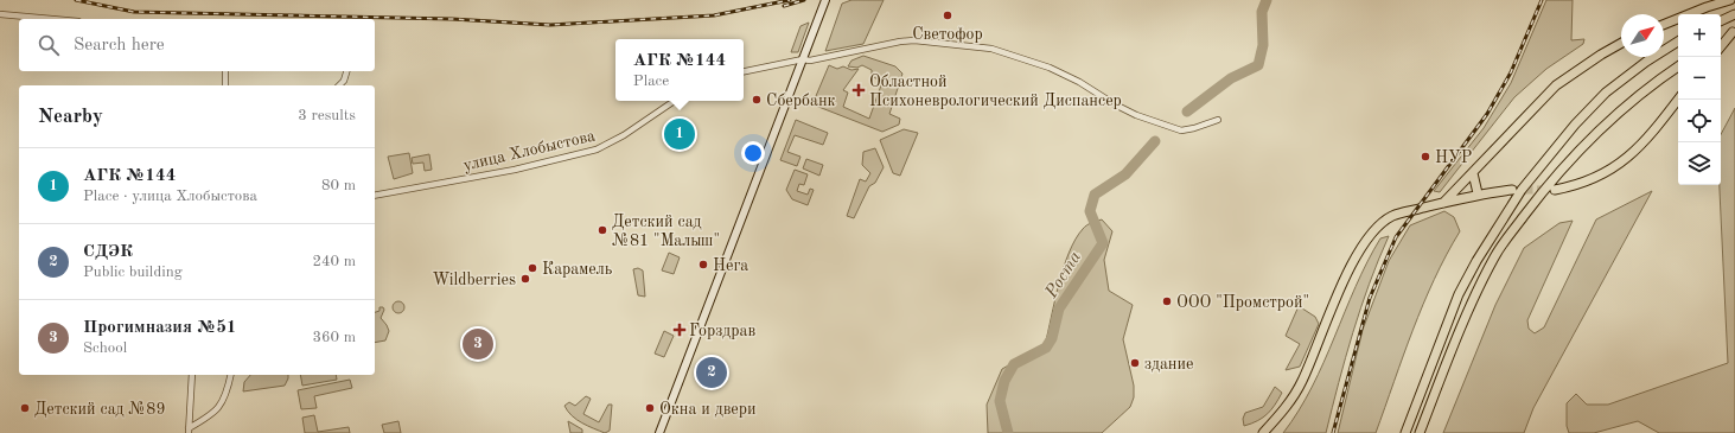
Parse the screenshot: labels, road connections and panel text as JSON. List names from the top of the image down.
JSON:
{
  "streets": {
    "street": ["улица Хлобыстова"]
  },
  "water": ["Роста"],
  "places": {
    "other": [
      "Светофор",
      "Сбербанк",
      "НУР",
      "Детский сад №81 \"Малыш\"",
      "Нега",
      "Карамель",
      "Wildberries",
      "ООО \"Промстрой\"",
      "здание",
      "Детский сад №89",
      "Окна и двери"
    ],
    "health": ["Областной Психоневрологический Диспансер", "Горздрав"]
  },
  "north": "top right",
  "page": {
    "map_buttons": ["+", "−"],
    "search": "Search here",
    "popup": ["АГК №144", "Place"],
    "heading": ["Nearby", "3 results"],
    "pins": ["1", "3", "2"],
    "list": [
      {
        "mark": "1",
        "name": "АГК №144",
        "note": "Place · улица Хлобыстова",
        "value": "80 m"
      },
      {
        "mark": "2",
        "name": "СДЭК",
        "note": "Public building",
        "value": "240 m"
      },
      {
        "mark": "3",
        "name": "Прогимназия №51",
        "note": "School",
        "value": "360 m"
      }
    ]
  }
}
